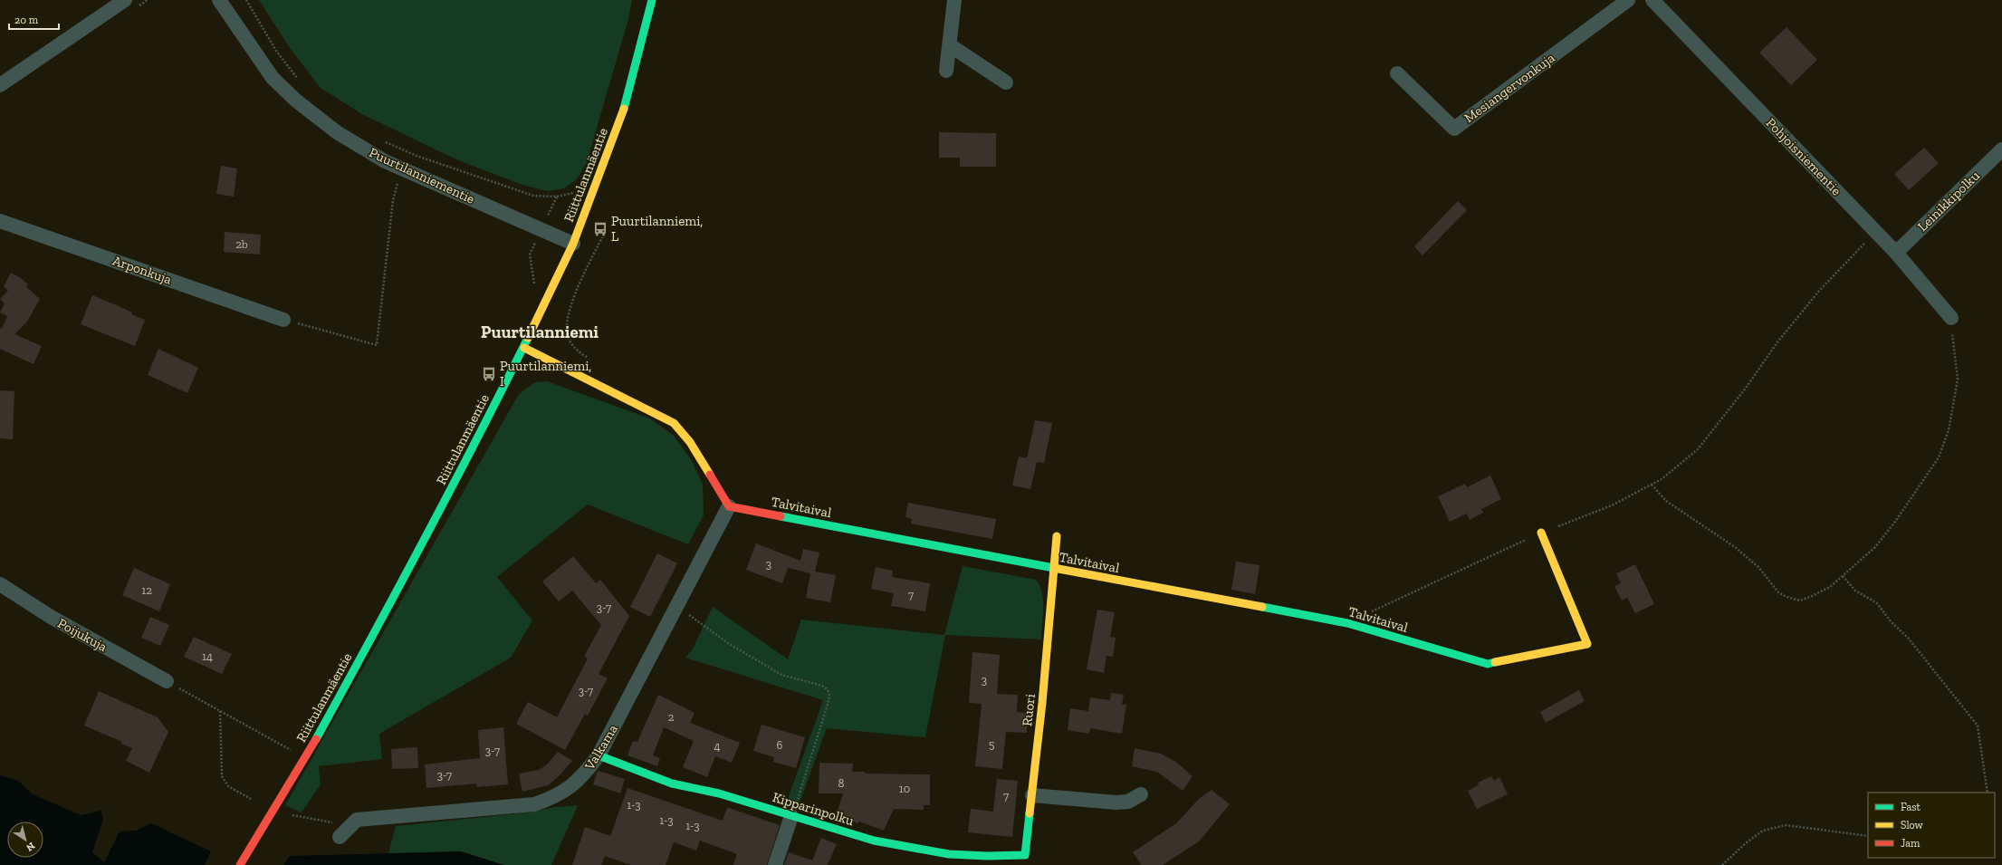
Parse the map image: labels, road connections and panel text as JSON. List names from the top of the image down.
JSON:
{
  "streets": {
    "street": [
      "Mesiangervonkuja",
      "Pohjoisniementie",
      "Riittulanmäentie",
      "Puurtilanniementie",
      "Leinikkipolku",
      "Arponkuja",
      "Talvitaival",
      "Poijukuja",
      "Ruori",
      "Valkama",
      "Kipparinpolku"
    ]
  },
  "crossings": [
    ["Pohjoisniementie", "Leinikkipolku"],
    ["Riittulanmäentie", "Puurtilanniementie"],
    ["Talvitaival", "Ruori"],
    ["Talvitaival", "Valkama"],
    ["Ruori", "Kipparinpolku"],
    ["Valkama", "Kipparinpolku"]
  ],
  "districts": ["Puurtilanniemi"],
  "places": {
    "bus stop": ["Puurtilanniemi, L", "Puurtilanniemi, I"]
  },
  "house_numbers": [
    "2b",
    "3",
    "12",
    "7",
    "3-7",
    "14",
    "3",
    "3-7",
    "2",
    "5",
    "6",
    "4",
    "3-7",
    "3-7",
    "8",
    "10",
    "7",
    "1-3",
    "1-3",
    "1-3"
  ],
  "legend": ["Fast", "Slow", "Jam"],
  "scale_bar": "20 m",
  "north": "bottom right"
}
